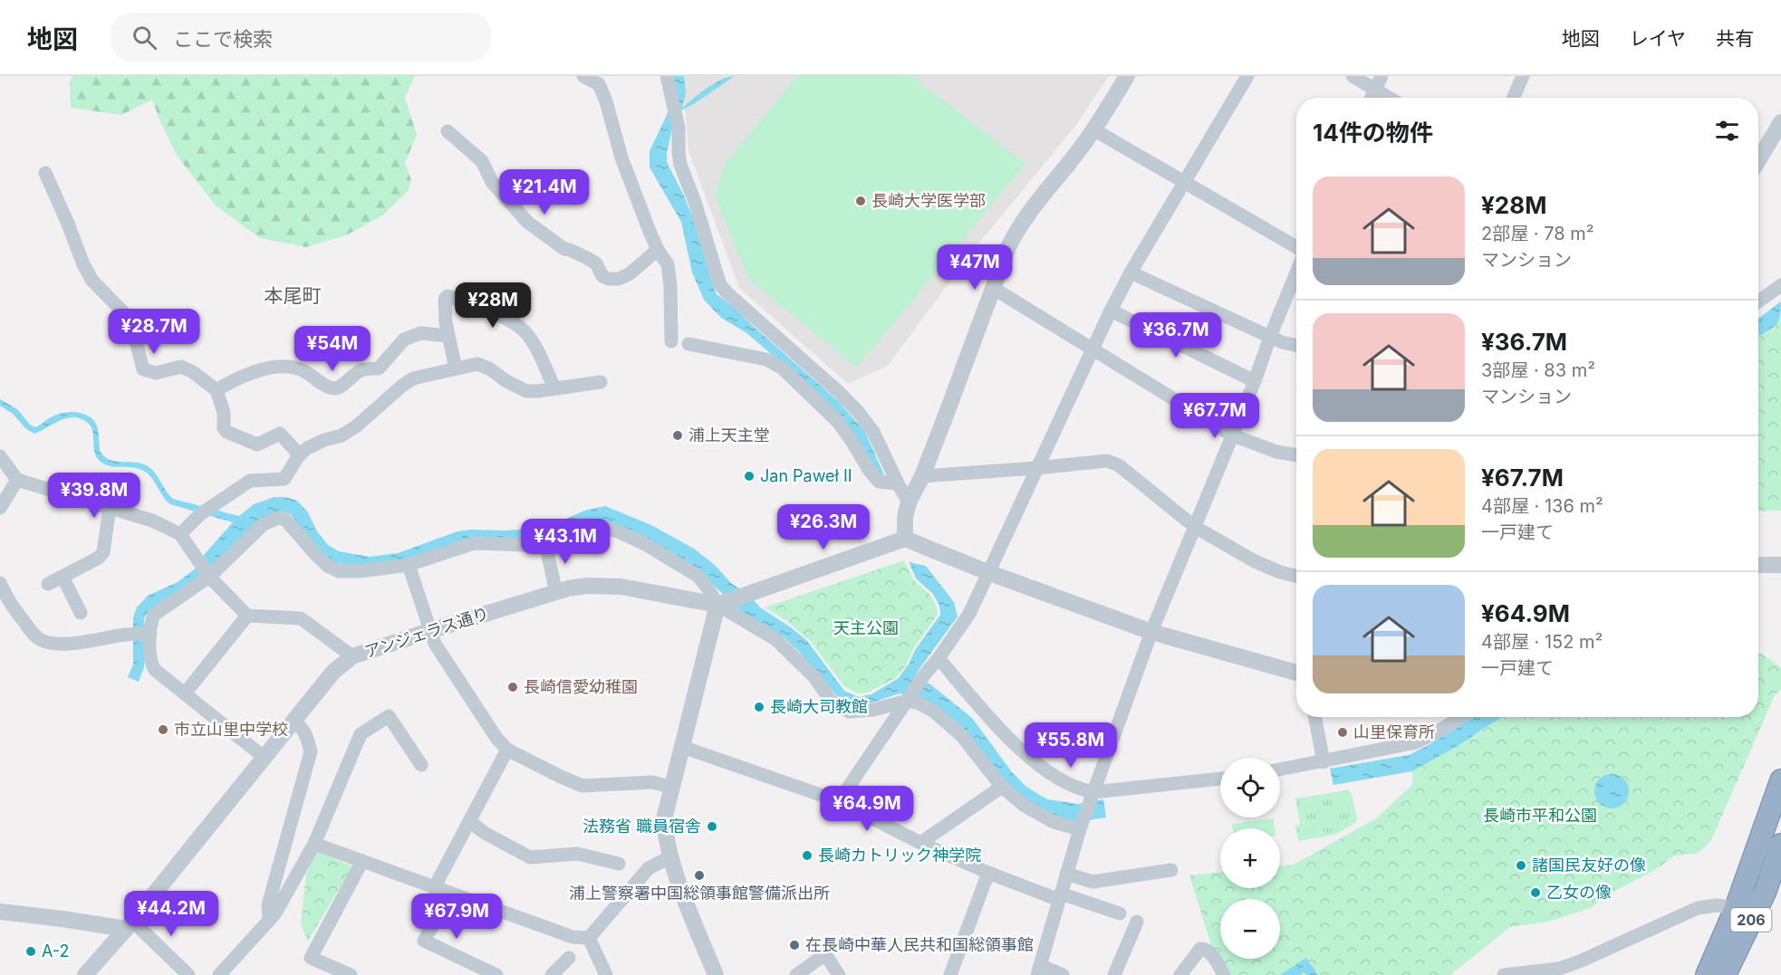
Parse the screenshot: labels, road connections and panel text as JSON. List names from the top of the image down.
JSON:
{
  "streets": {
    "highway": ["206"],
    "street": ["アンジェラス通り"]
  },
  "districts": ["本尾町"],
  "parks": ["天主公園", "長崎市平和公園"],
  "places": [
    "長崎大学医学部",
    "浦上天主堂",
    "Jan Paweł II",
    "長崎信愛幼稚園",
    "長崎大司教館",
    "市立山里中学校",
    "山里保育所",
    "法務省 職員宿舎",
    "長崎カトリック神学院",
    "諸国民友好の像",
    "浦上警察署中国総領事館警備派出所",
    "乙女の像",
    "在長崎中華人民共和国総領事館",
    "A-2"
  ],
  "page": {
    "header": "地図",
    "search": "ここで検索",
    "nav": ["地図", "レイヤ", "共有"],
    "heading": "14件の物件",
    "list": [
      {
        "name": "¥28M",
        "note": "2部屋 · 78 m² · マンション"
      },
      {
        "name": "¥36.7M",
        "note": "3部屋 · 83 m² · マンション"
      },
      {
        "name": "¥67.7M",
        "note": "4部屋 · 136 m² · 一戸建て"
      },
      {
        "name": "¥64.9M",
        "note": "4部屋 · 152 m² · 一戸建て"
      }
    ],
    "price": [
      "¥21.4M",
      "¥47M",
      "¥28M",
      "¥28.7M",
      "¥36.7M",
      "¥54M",
      "¥67.7M",
      "¥39.8M",
      "¥26.3M",
      "¥43.1M",
      "¥55.8M",
      "¥64.9M",
      "¥44.2M",
      "¥67.9M"
    ],
    "map_buttons": ["+", "−"]
  }
}
